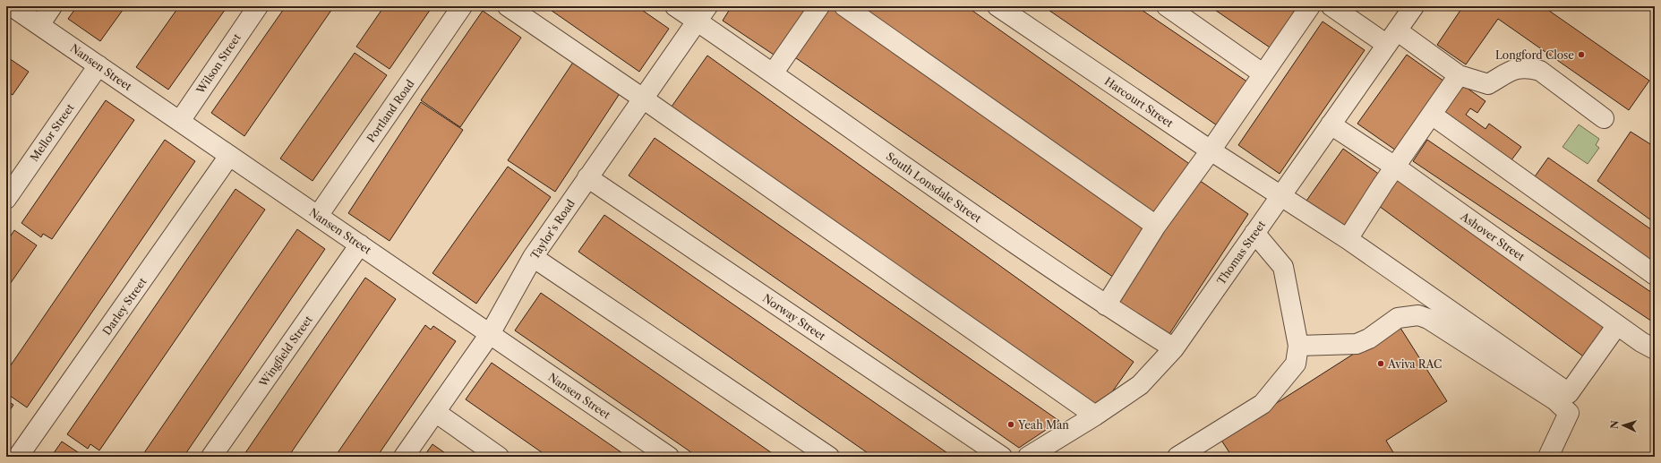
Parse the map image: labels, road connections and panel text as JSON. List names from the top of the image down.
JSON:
{
  "streets": {
    "street": [
      "Wilson Street",
      "Nansen Street",
      "Harcourt Street",
      "Portland Road",
      "Mellor Street",
      "South Lonsdale Street",
      "Taylor's Road",
      "Ashover Street",
      "Thomas Street",
      "Darley Street",
      "Norway Street",
      "Wingfield Street"
    ]
  },
  "crossings": [
    ["Wilson Street", "Nansen Street"],
    ["Nansen Street", "Portland Road"],
    ["Nansen Street", "Mellor Street"],
    ["Nansen Street", "Taylor's Road"],
    ["Nansen Street", "Darley Street"],
    ["Nansen Street", "Wingfield Street"],
    ["Harcourt Street", "Ashover Street"],
    ["Harcourt Street", "Thomas Street"],
    ["South Lonsdale Street", "Taylor's Road"],
    ["South Lonsdale Street", "Thomas Street"],
    ["Taylor's Road", "Norway Street"],
    ["Ashover Street", "Thomas Street"]
  ],
  "places": ["Longford Close", "Aviva RAC", "Yeah Man"],
  "north": "left"
}
